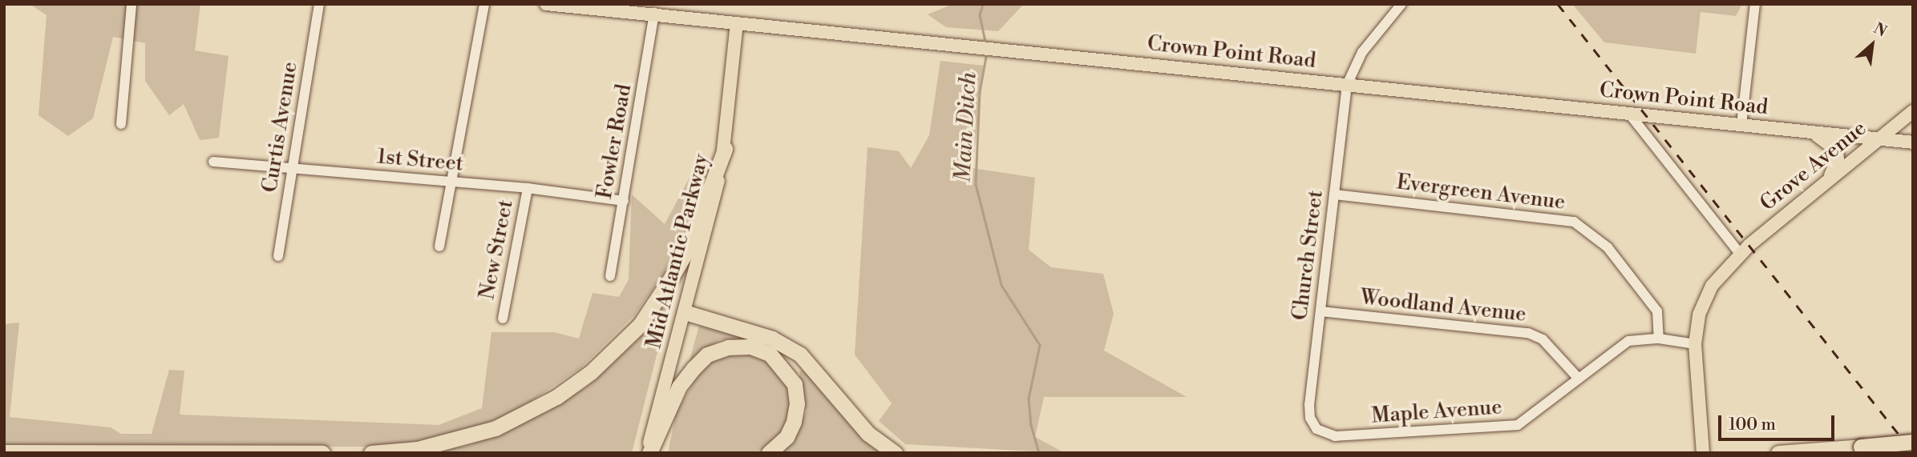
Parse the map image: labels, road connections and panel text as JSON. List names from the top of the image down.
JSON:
{
  "streets": {
    "main road": ["Crown Point Road", "Grove Avenue", "Mid Atlantic Parkway"],
    "street": [
      "Curtis Avenue",
      "Fowler Road",
      "1st Street",
      "Evergreen Avenue",
      "New Street",
      "Church Street",
      "Woodland Avenue",
      "Maple Avenue"
    ]
  },
  "crossings": [
    ["Crown Point Road", "Fowler Road"],
    ["Crown Point Road", "Grove Avenue"],
    ["Crown Point Road", "Mid Atlantic Parkway"],
    ["Crown Point Road", "Church Street"],
    ["Curtis Avenue", "1st Street"],
    ["Fowler Road", "1st Street"],
    ["1st Street", "New Street"],
    ["Grove Avenue", "Maple Avenue"],
    ["Evergreen Avenue", "Church Street"],
    ["Evergreen Avenue", "Maple Avenue"],
    ["Church Street", "Woodland Avenue"],
    ["Church Street", "Maple Avenue"],
    ["Woodland Avenue", "Maple Avenue"]
  ],
  "water": ["Main Ditch"],
  "scale_bar": "100 m",
  "north": "top right"
}
